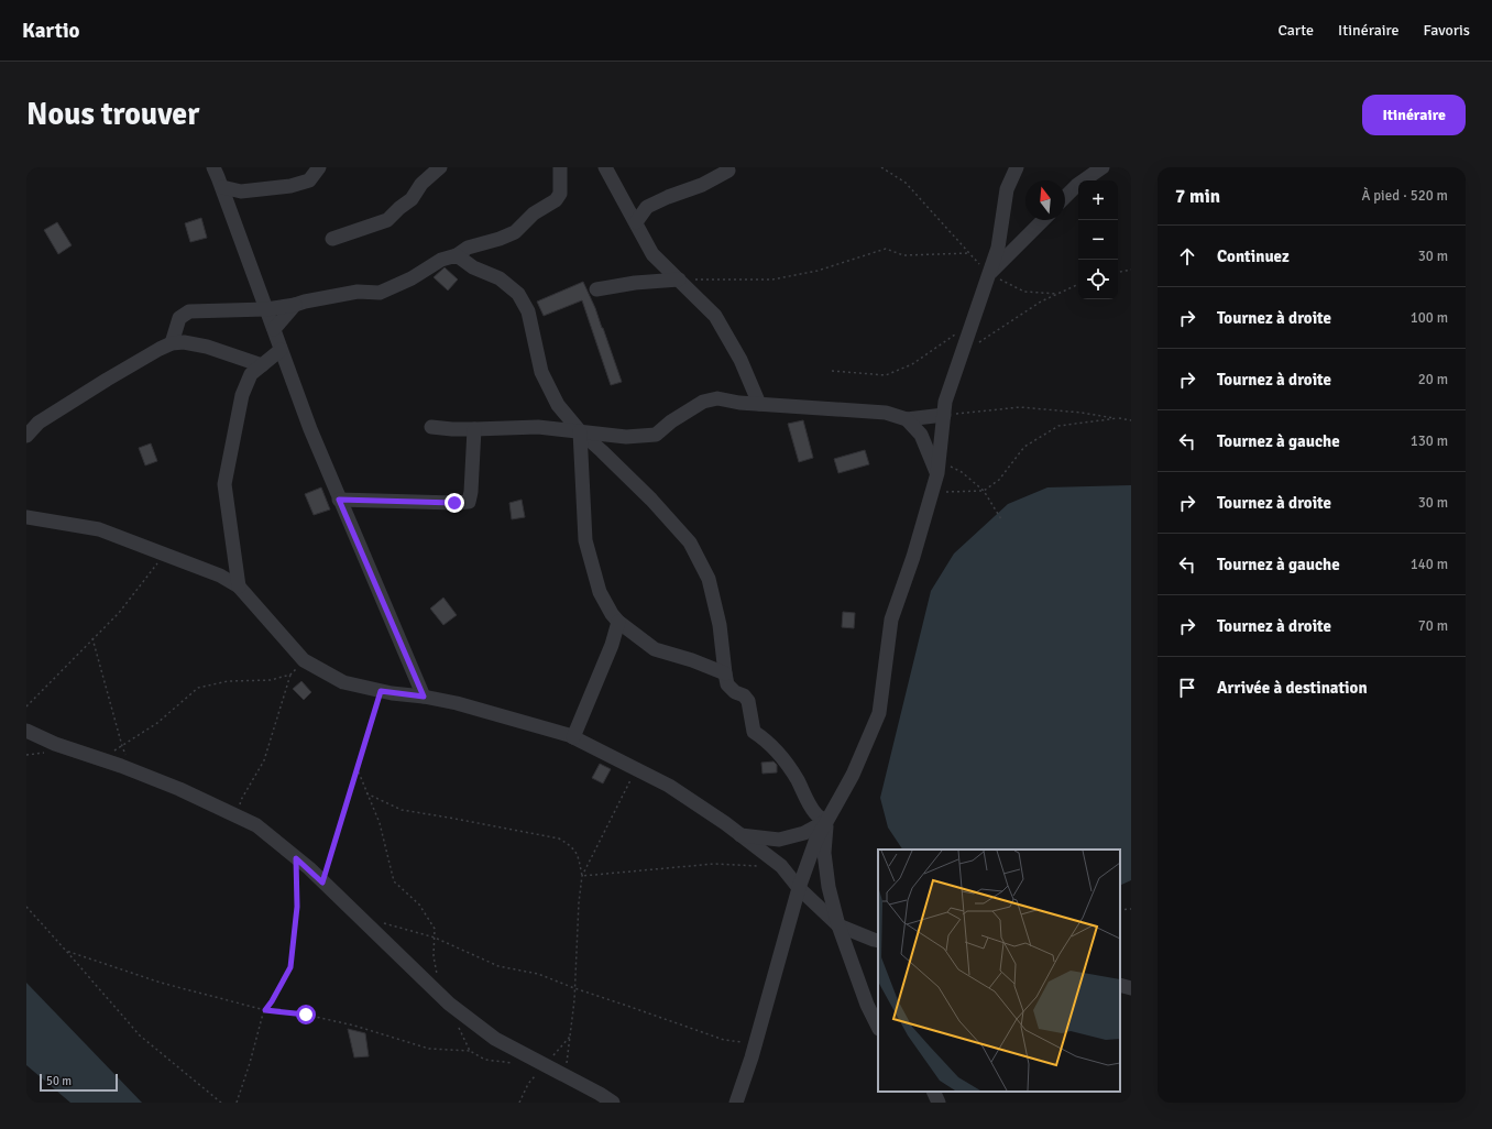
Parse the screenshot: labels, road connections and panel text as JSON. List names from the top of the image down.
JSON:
{
  "scale_bar": "50 m",
  "north": "top",
  "page": {
    "header": "Kartio",
    "nav": ["Carte", "Itinéraire", "Favoris"],
    "buttons": "Itinéraire",
    "title": "Nous trouver",
    "heading": ["7 min", "À pied · 520 m"],
    "map_buttons": ["+", "−"],
    "list": [
      ["Continuez", "30 m"],
      ["Tournez à droite", "100 m"],
      ["Tournez à droite", "20 m"],
      ["Tournez à gauche", "130 m"],
      ["Tournez à droite", "30 m"],
      ["Tournez à gauche", "140 m"],
      ["Tournez à droite", "70 m"],
      "Arrivée à destination"
    ],
    "scale": "50 m"
  }
}
